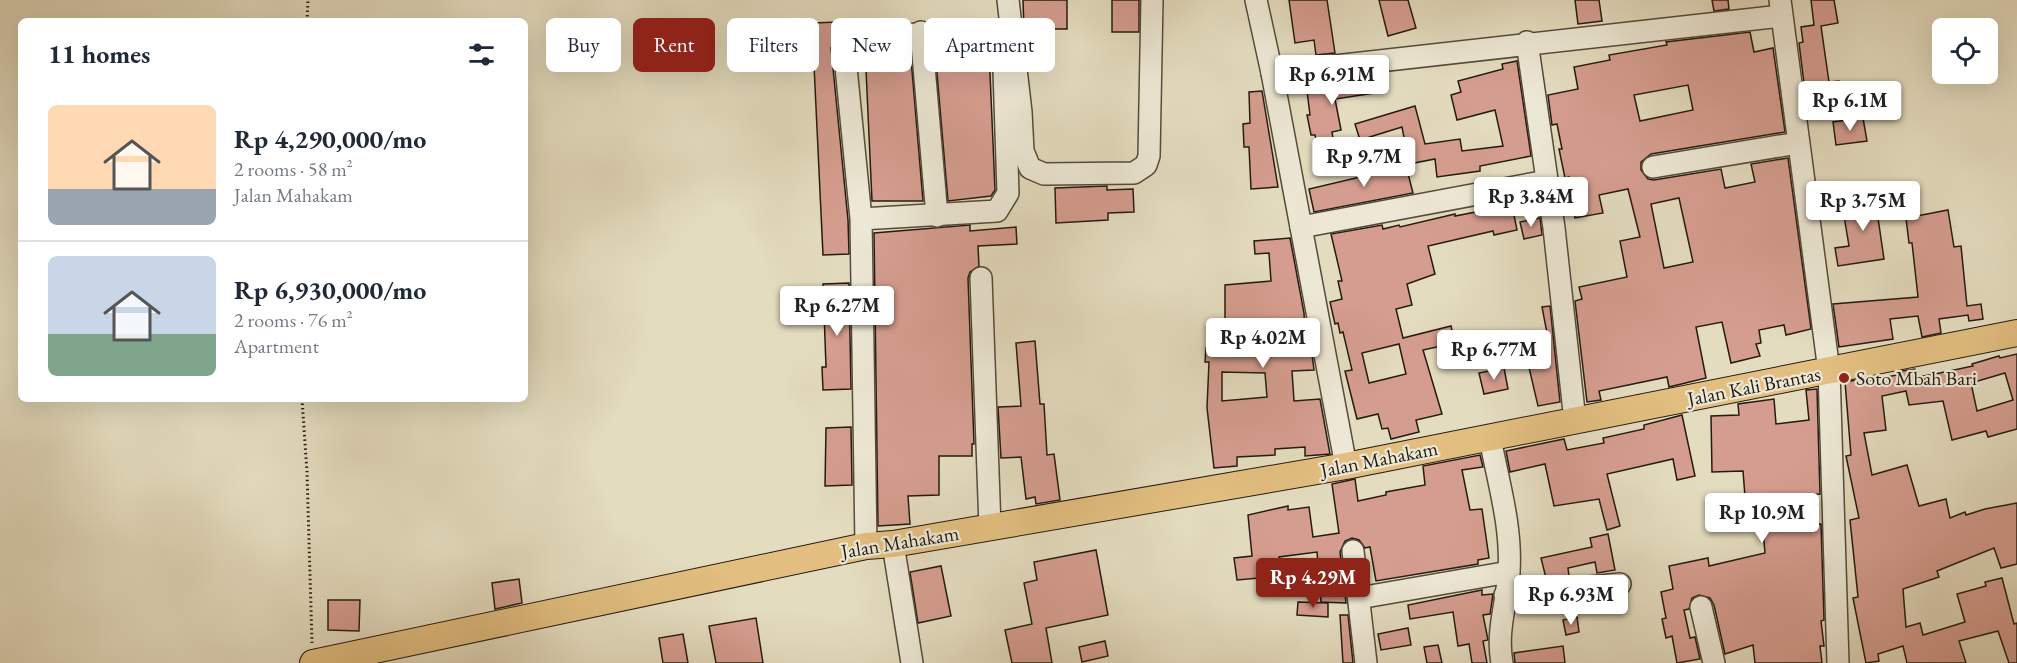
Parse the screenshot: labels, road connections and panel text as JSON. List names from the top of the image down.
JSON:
{
  "streets": {
    "main road": ["Jalan Kali Brantas", "Jalan Mahakam"]
  },
  "crossings": [
    ["Jalan Kali Brantas", "Jalan Mahakam"]
  ],
  "places": ["Soto Mbah Bari"],
  "page": {
    "chip": [
      "Buy",
      "Rent",
      "Filters",
      "New",
      "Apartment"
    ],
    "heading": "11 homes",
    "price": [
      "Rp 6.91M",
      "Rp 6.1M",
      "Rp 9.7M",
      "Rp 3.84M",
      "Rp 3.75M",
      "Rp 6.27M",
      "Rp 4.02M",
      "Rp 6.77M",
      "Rp 10.9M",
      "Rp 4.29M",
      "Rp 6.93M"
    ],
    "list": [
      {
        "name": "Rp 4,290,000/mo",
        "note": "2 rooms · 58 m² · Jalan Mahakam"
      },
      {
        "name": "Rp 6,930,000/mo",
        "note": "2 rooms · 76 m² · Apartment"
      }
    ]
  }
}
